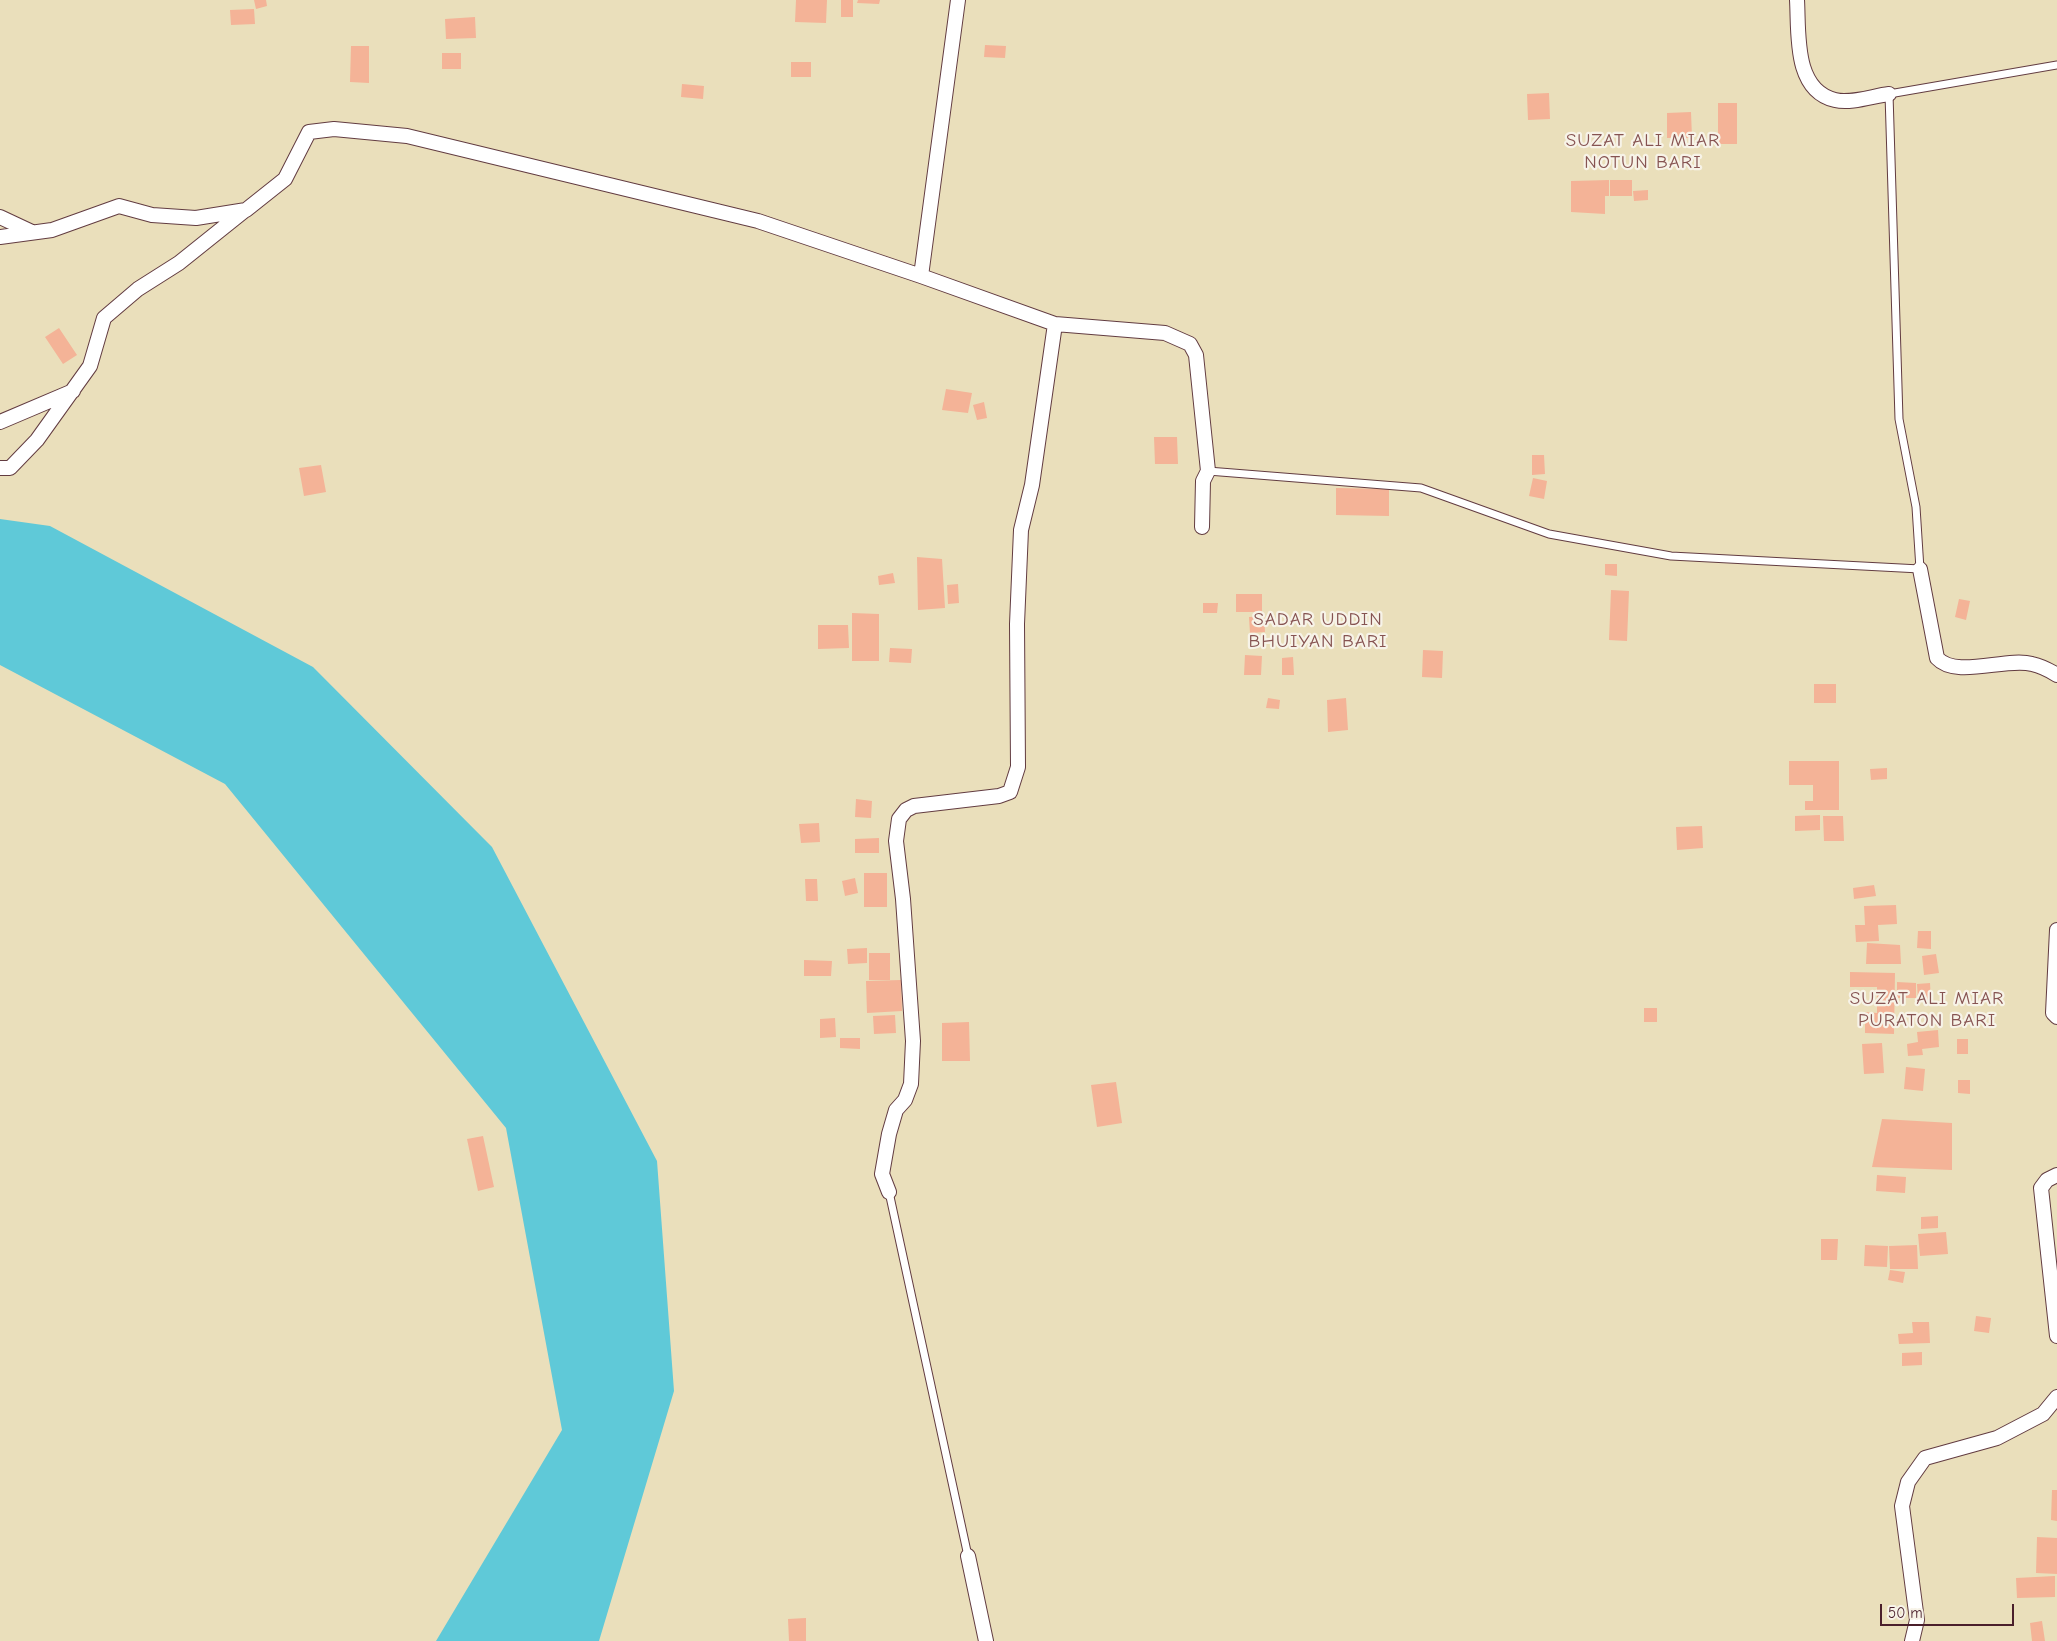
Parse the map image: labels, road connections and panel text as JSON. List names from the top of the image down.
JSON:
{
  "districts": ["SUZAT ALI MIAR NOTUN BARI", "SADAR UDDIN BHUIYAN BARI", "SUZAT ALI MIAR PURATON BARI"],
  "scale_bar": "50 m"
}
